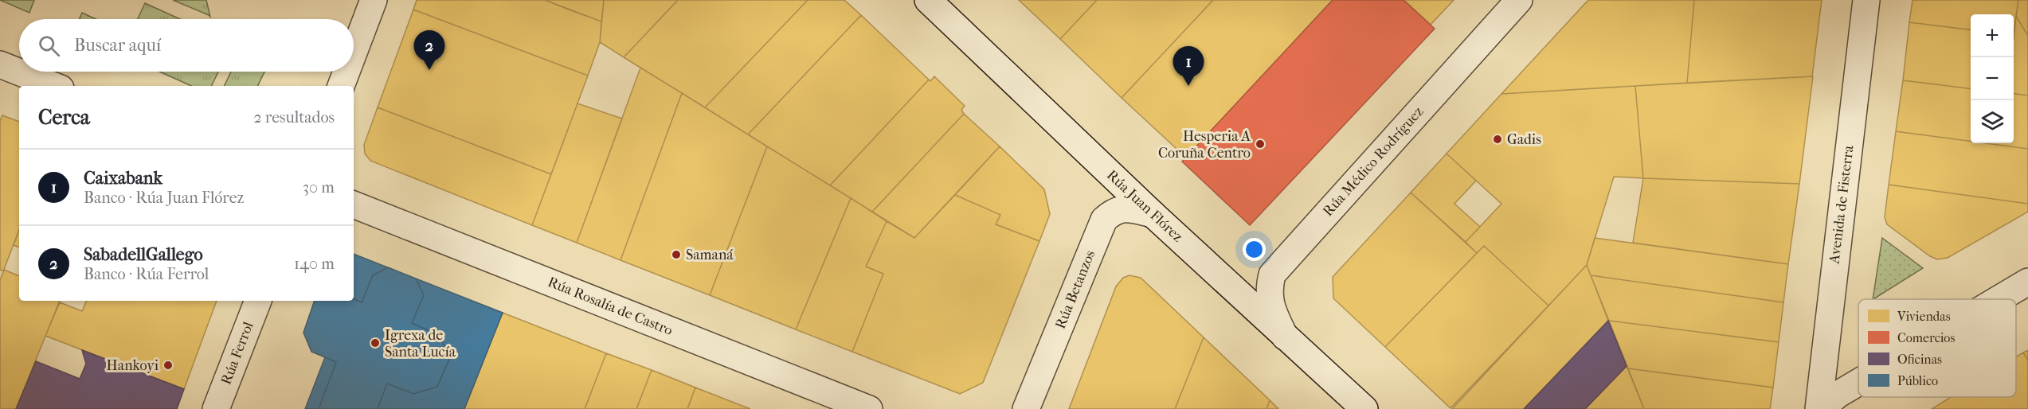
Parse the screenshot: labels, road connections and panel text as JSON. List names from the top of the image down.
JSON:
{
  "streets": {
    "street": [
      "Rúa Médico Rodríguez",
      "Avenida de Fisterra",
      "Rúa Juan Flórez",
      "Rúa Betanzos",
      "Rúa Rosalía de Castro",
      "Rúa Ferrol"
    ]
  },
  "crossings": [
    ["Rúa Médico Rodríguez", "Rúa Juan Flórez"],
    ["Rúa Juan Flórez", "Rúa Betanzos"]
  ],
  "places": [
    "Gadis",
    "Hesperia A Coruña Centro",
    "Samaná",
    "Igrexa de Santa Lucía",
    "Hankoyi"
  ],
  "legend": [
    "Viviendas",
    "Comercios",
    "Oficinas",
    "Público"
  ],
  "page": {
    "map_buttons": ["+", "−"],
    "search": "Buscar aquí",
    "pins": ["2", "1"],
    "heading": ["Cerca", "2 resultados"],
    "list": [
      {
        "mark": "1",
        "name": "Caixabank",
        "note": "Banco · Rúa Juan Flórez",
        "value": "30 m"
      },
      {
        "mark": "2",
        "name": "SabadellGallego",
        "note": "Banco · Rúa Ferrol",
        "value": "140 m"
      }
    ]
  }
}
